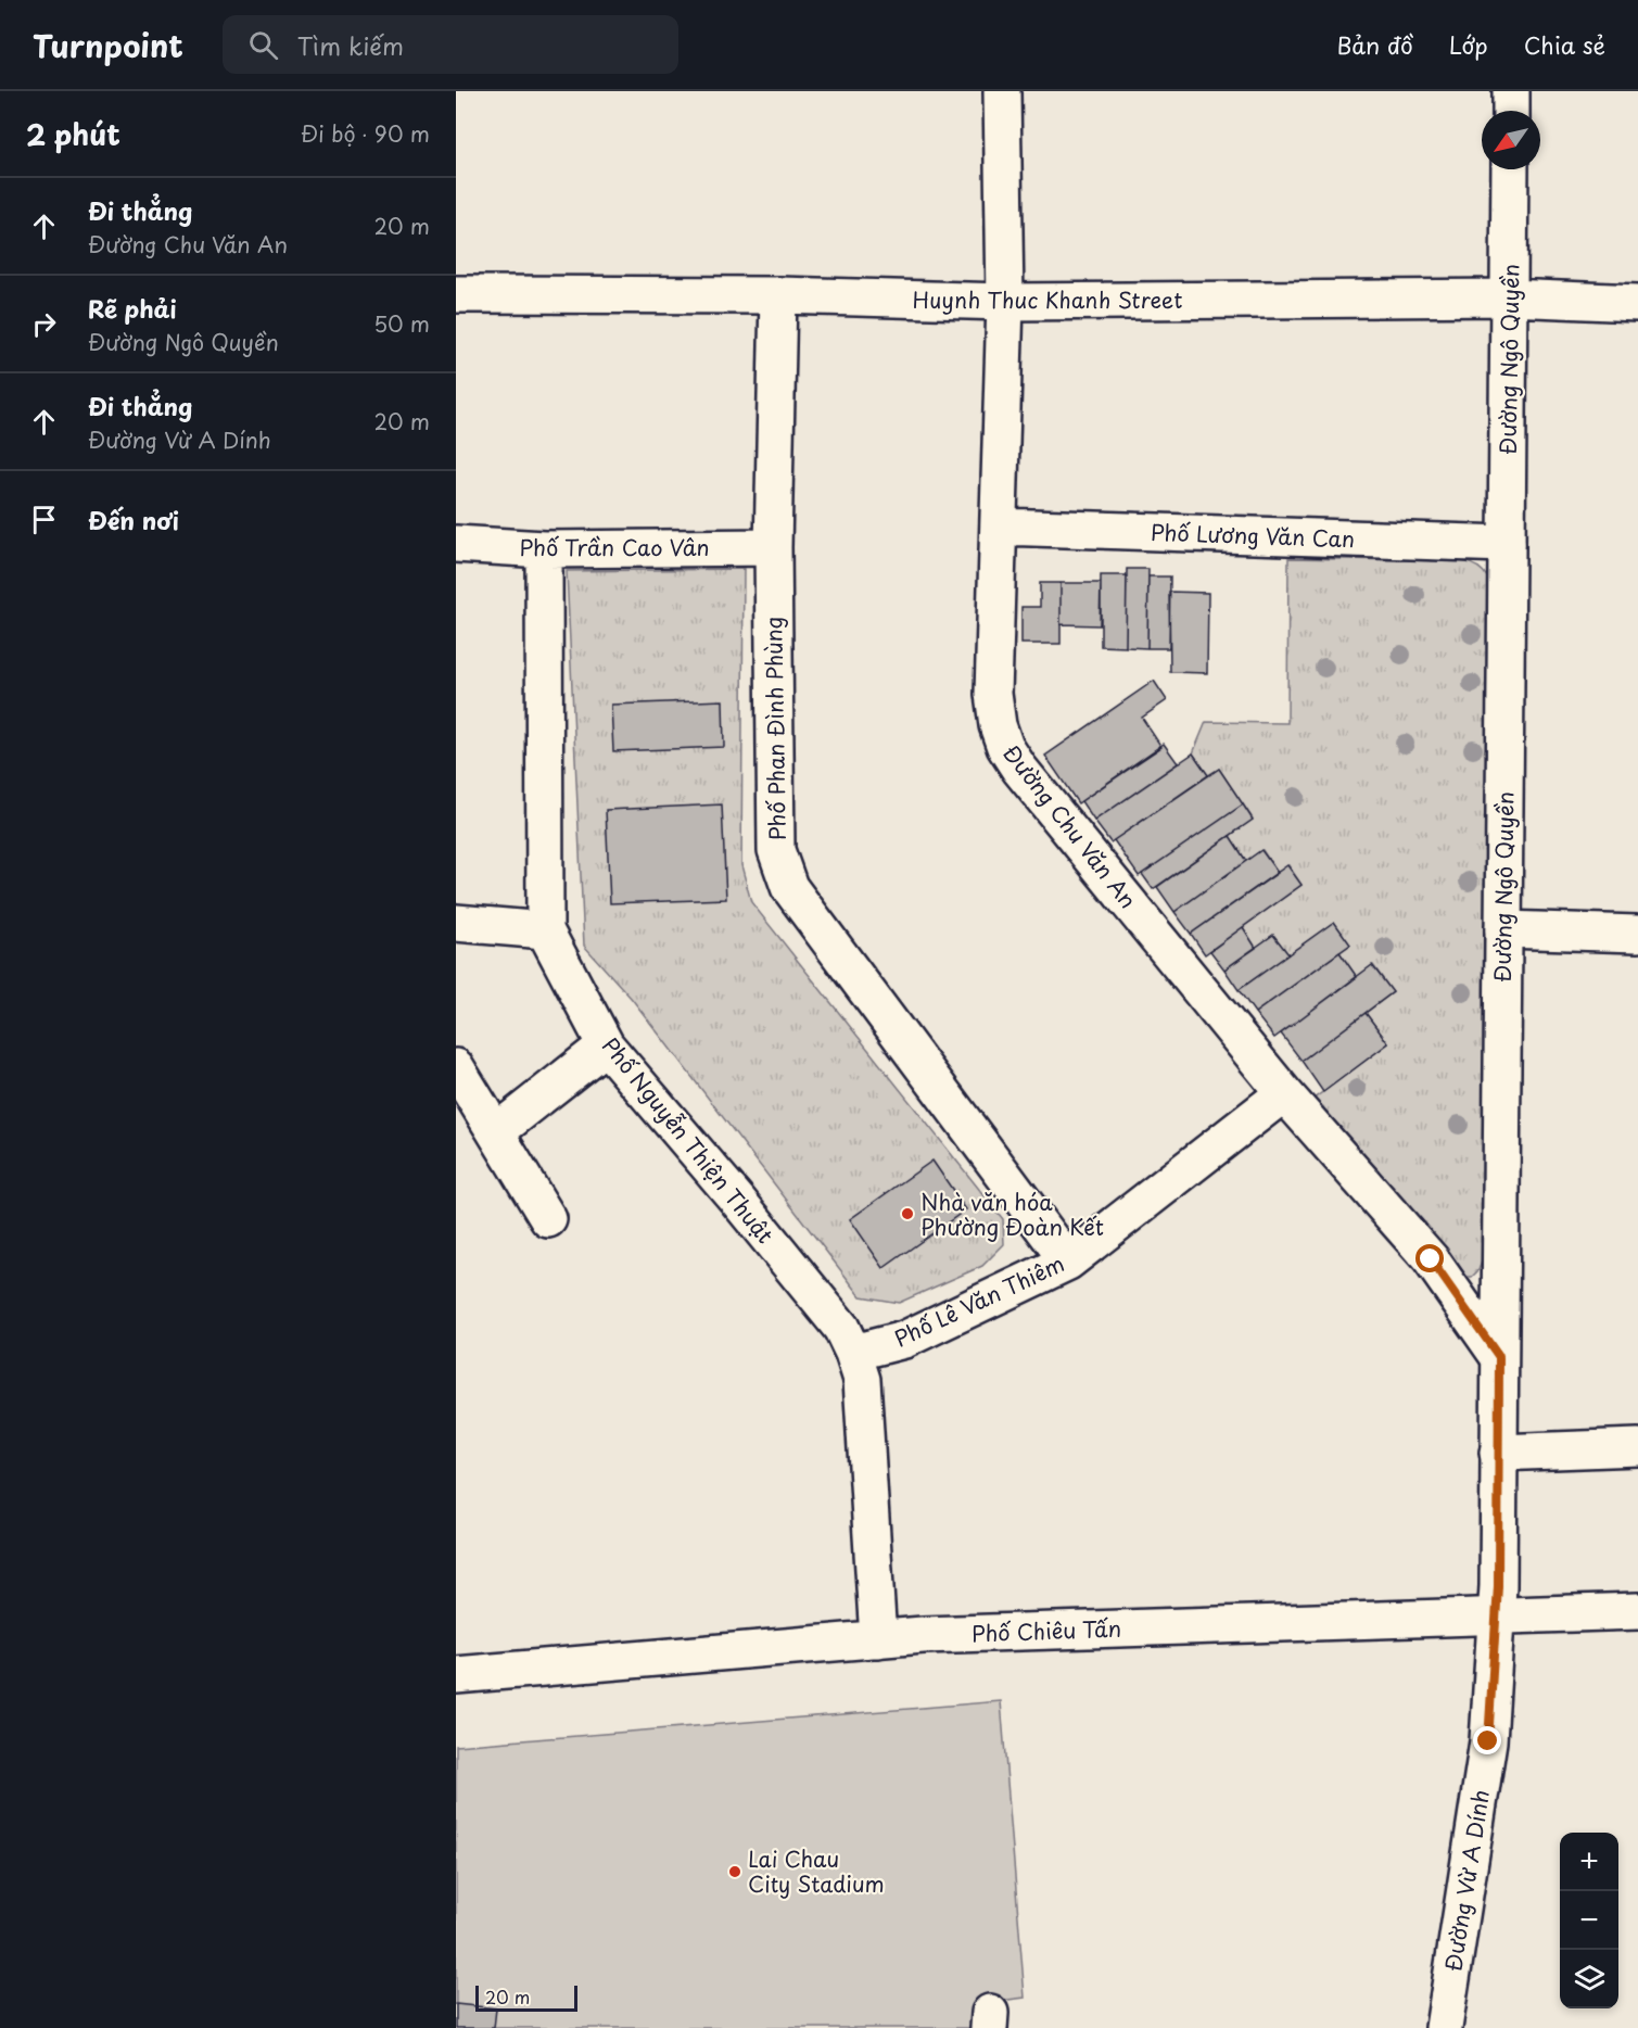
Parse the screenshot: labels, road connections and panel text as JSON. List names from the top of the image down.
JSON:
{
  "streets": {
    "street": [
      "Huynh Thuc Khanh Street",
      "Đường Ngô Quyền",
      "Phố Lương Văn Can",
      "Phố Trần Cao Vân",
      "Phố Phan Đình Phùng",
      "Đường Chu Văn An",
      "Phố Nguyễn Thiện Thuật",
      "Phố Lê Văn Thiêm",
      "Phố Chiêu Tấn",
      "Đường Vừ A Dính"
    ]
  },
  "crossings": [
    ["Huynh Thuc Khanh Street", "Đường Ngô Quyền"],
    ["Huynh Thuc Khanh Street", "Phố Phan Đình Phùng"],
    ["Huynh Thuc Khanh Street", "Đường Chu Văn An"],
    ["Đường Ngô Quyền", "Phố Lương Văn Can"],
    ["Đường Ngô Quyền", "Đường Chu Văn An"],
    ["Đường Ngô Quyền", "Phố Chiêu Tấn"],
    ["Đường Ngô Quyền", "Đường Vừ A Dính"],
    ["Phố Lương Văn Can", "Đường Chu Văn An"],
    ["Phố Trần Cao Vân", "Phố Phan Đình Phùng"],
    ["Phố Trần Cao Vân", "Phố Nguyễn Thiện Thuật"],
    ["Phố Phan Đình Phùng", "Phố Lê Văn Thiêm"],
    ["Đường Chu Văn An", "Phố Lê Văn Thiêm"],
    ["Phố Nguyễn Thiện Thuật", "Phố Lê Văn Thiêm"],
    ["Phố Nguyễn Thiện Thuật", "Phố Chiêu Tấn"],
    ["Phố Chiêu Tấn", "Đường Vừ A Dính"]
  ],
  "places": ["Nhà văn hóa Phường Đoàn Kết", "Lai Chau City Stadium"],
  "scale_bar": "20 m",
  "north": "bottom left",
  "page": {
    "header": "Turnpoint",
    "search": "Tìm kiếm",
    "nav": ["Bản đồ", "Lớp", "Chia sẻ"],
    "heading": ["2 phút", "Đi bộ · 90 m"],
    "list": [
      ["Đi thẳng", "Đường Chu Văn An", "20 m"],
      ["Rẽ phải", "Đường Ngô Quyền", "50 m"],
      ["Đi thẳng", "Đường Vừ A Dính", "20 m"],
      "Đến nơi"
    ],
    "map_buttons": ["+", "−"],
    "scale": "20 m"
  }
}
